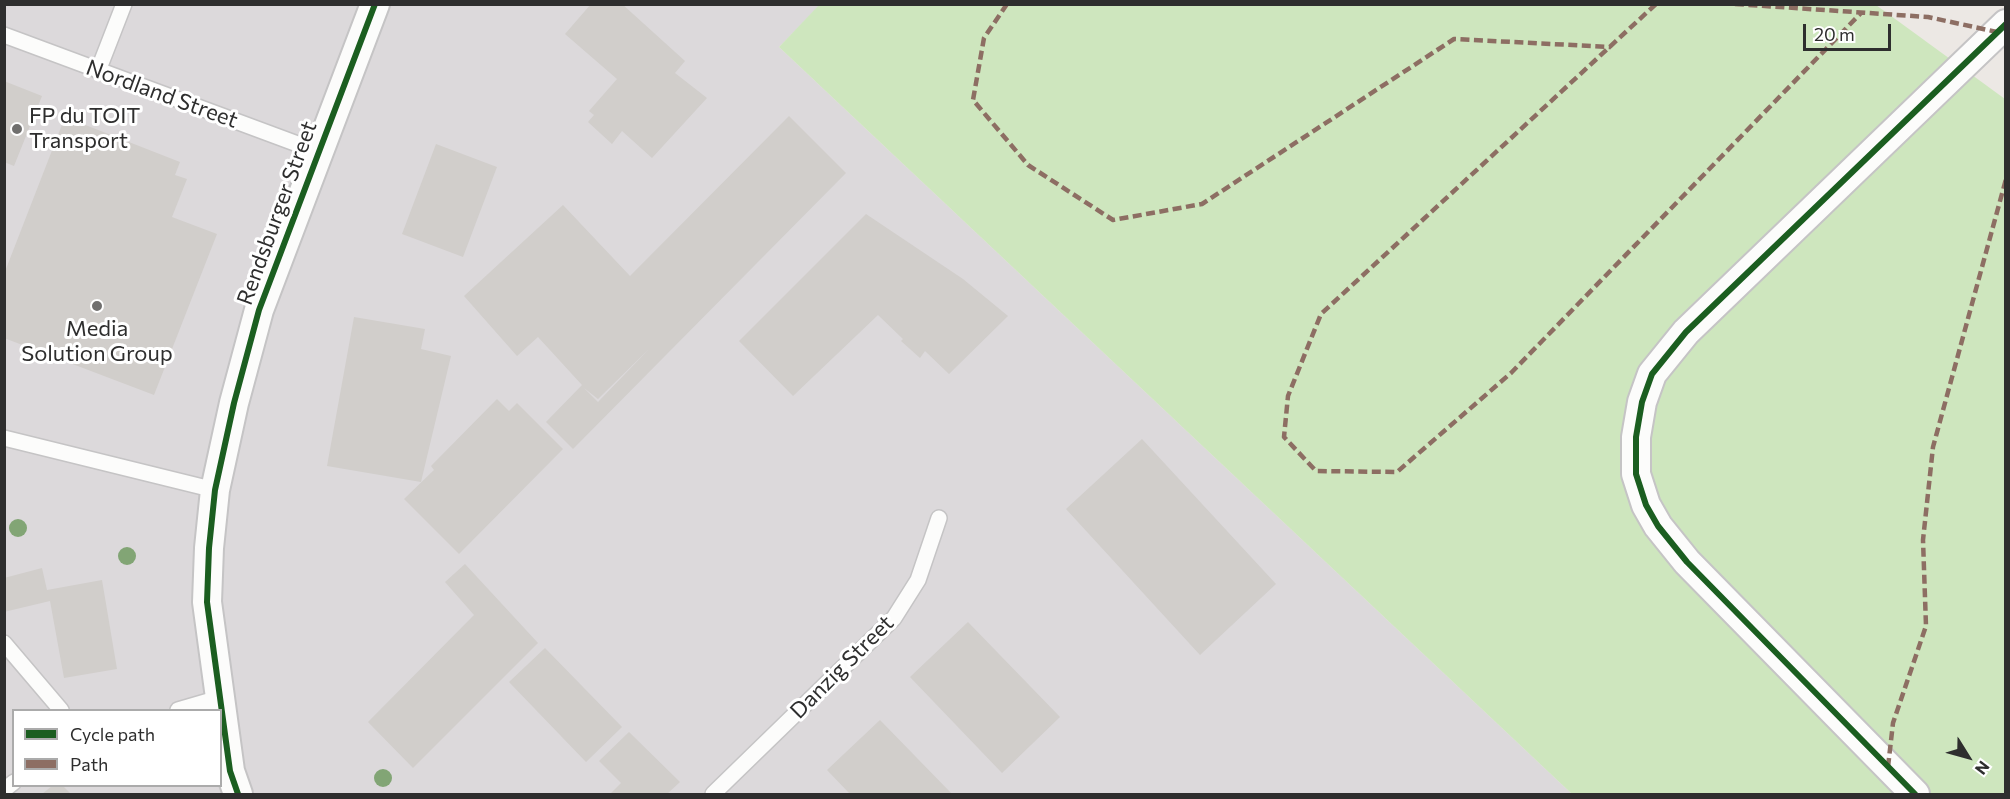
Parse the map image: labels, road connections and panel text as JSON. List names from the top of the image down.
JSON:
{
  "streets": {
    "street": ["Rendsburger Street"],
    "lane": ["Nordland Street", "Danzig Street"]
  },
  "crossings": [
    ["Nordland Street", "Rendsburger Street"]
  ],
  "places": ["FP du TOIT Transport", "Media Solution Group"],
  "legend": ["Cycle path", "Path"],
  "scale_bar": "20 m",
  "north": "bottom right"
}
